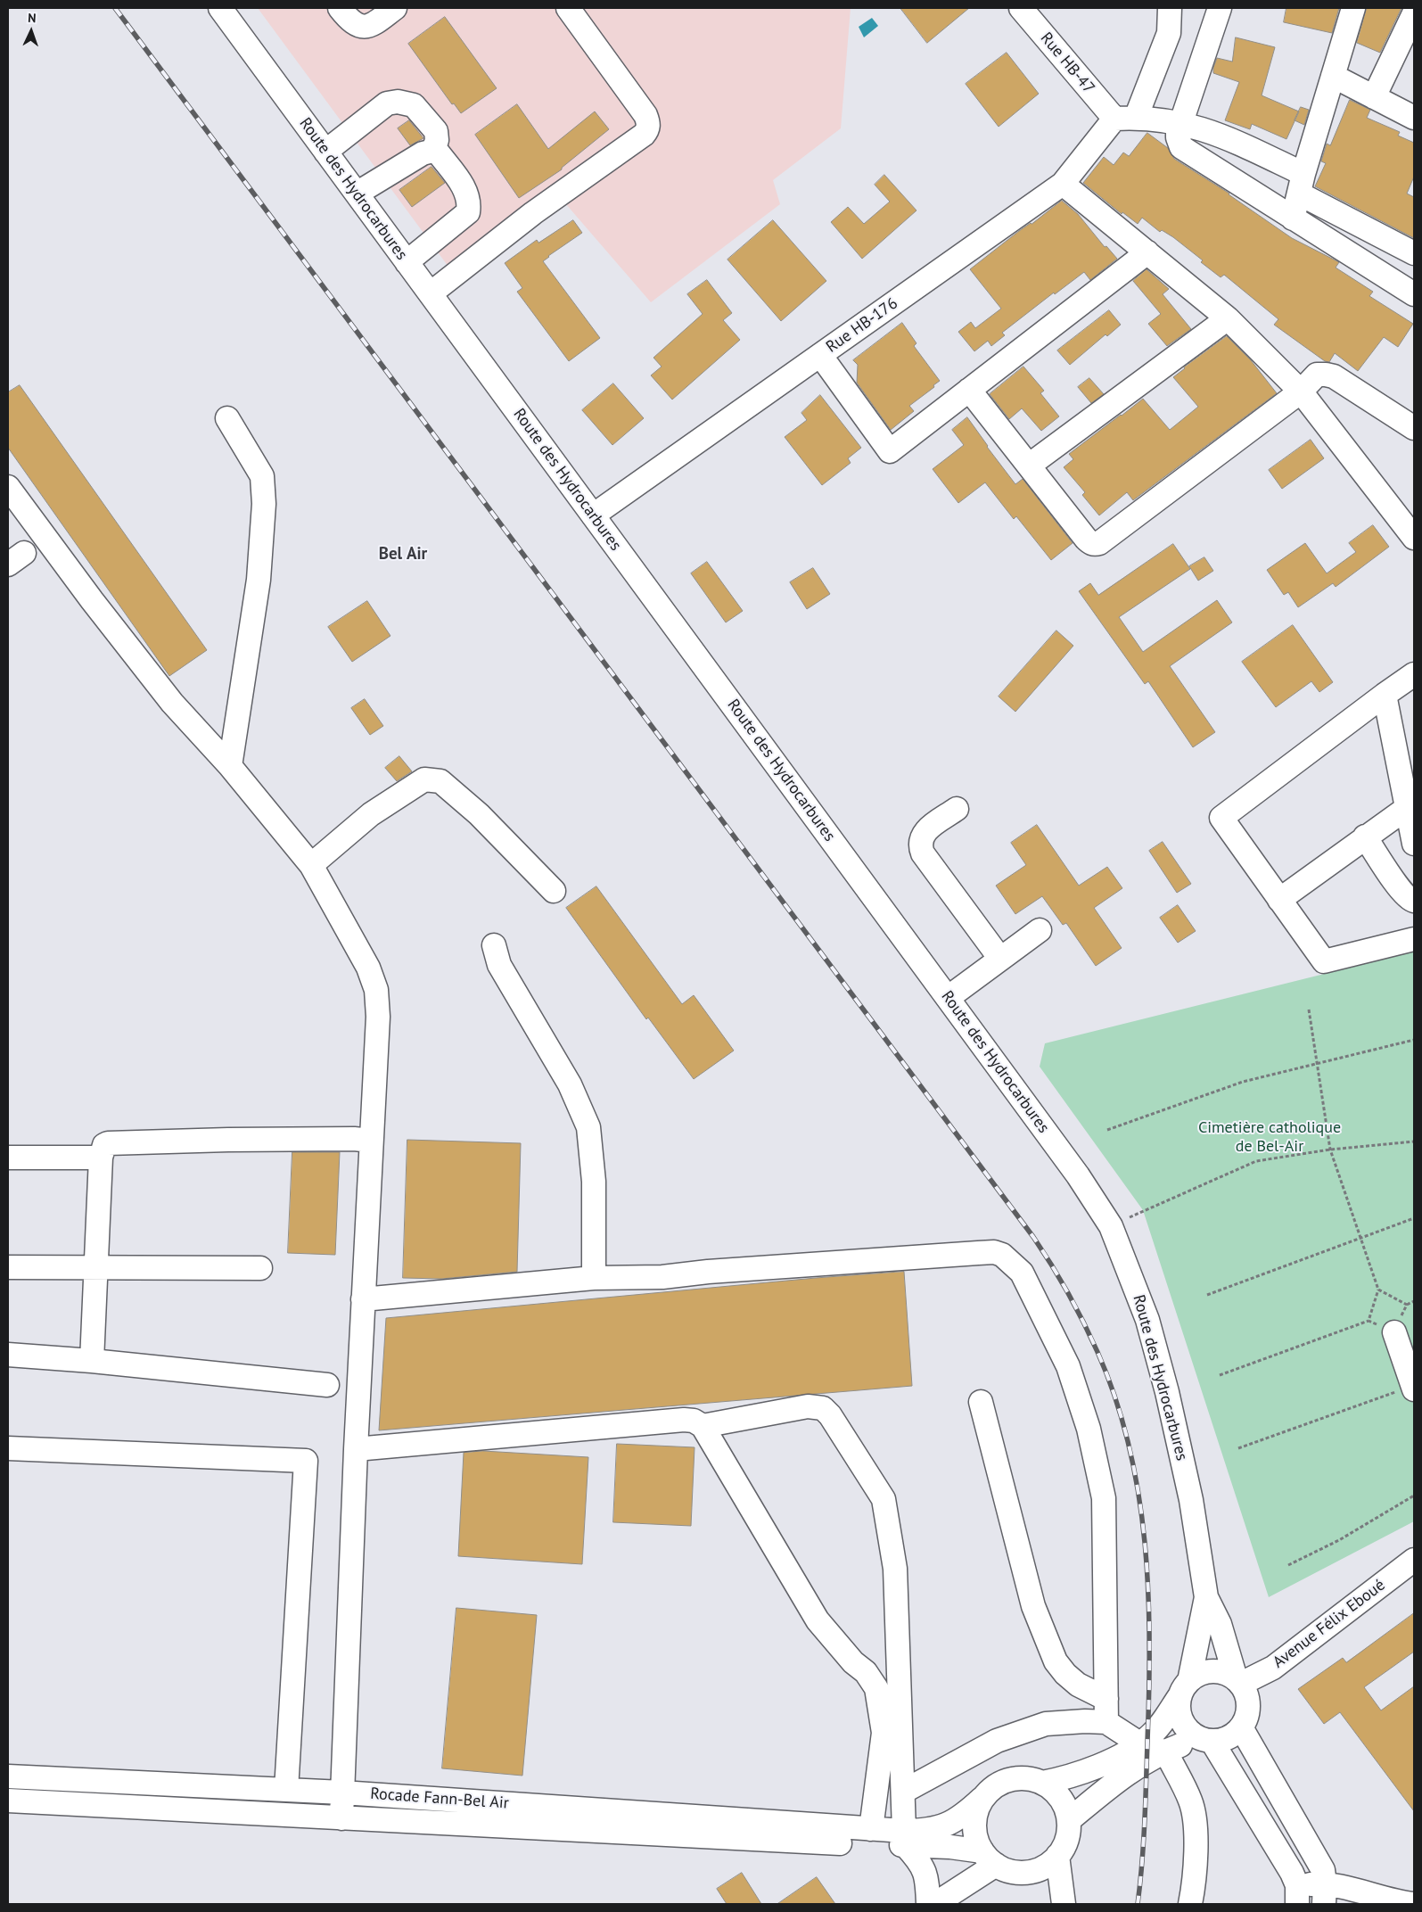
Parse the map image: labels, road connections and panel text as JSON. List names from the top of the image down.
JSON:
{
  "streets": {
    "street": [
      "Rue HB-47",
      "Route des Hydrocarbures",
      "Rue HB-176",
      "Avenue Félix Eboué",
      "Rocade Fann-Bel Air"
    ]
  },
  "crossings": [
    ["Rue HB-47", "Rue HB-176"],
    ["Route des Hydrocarbures", "Rue HB-176"],
    ["Route des Hydrocarbures", "Avenue Félix Eboué"]
  ],
  "districts": ["Bel Air"],
  "parks": ["Cimetière catholique de Bel-Air"],
  "north": "top"
}
